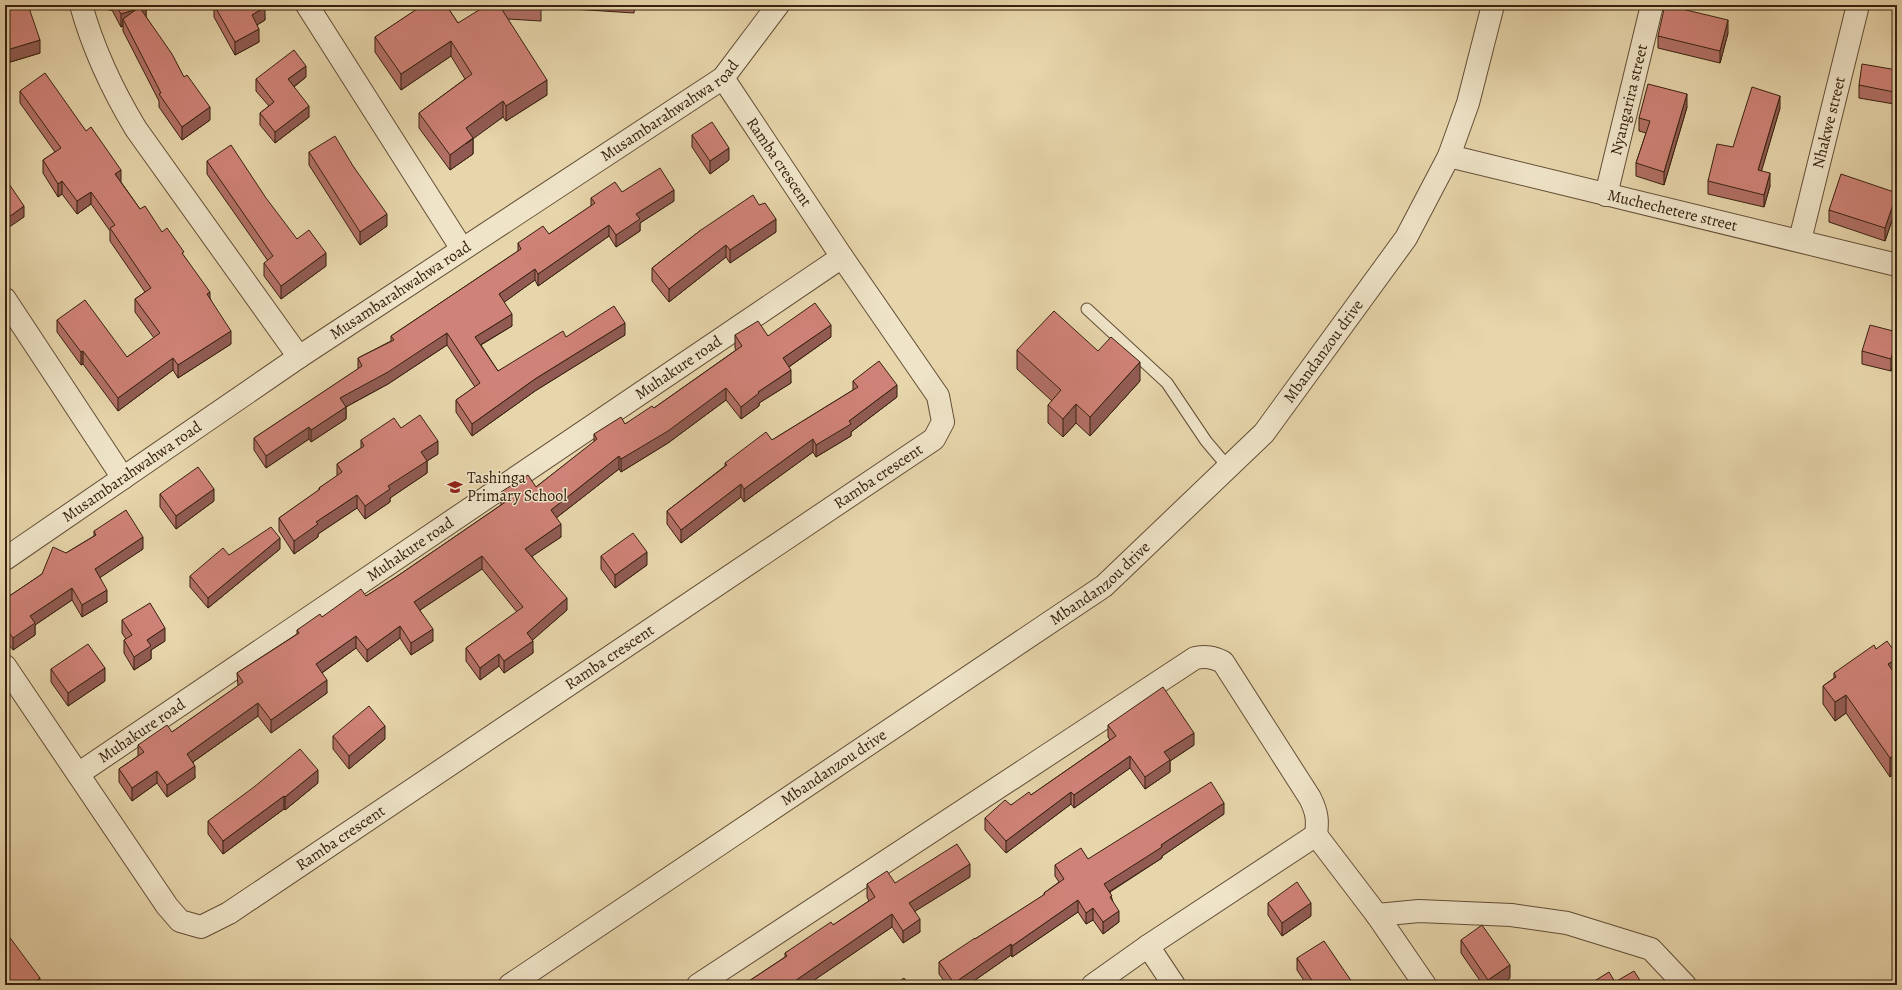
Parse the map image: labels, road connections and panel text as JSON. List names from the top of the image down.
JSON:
{
  "streets": {
    "street": [
      "Nyangarira street",
      "Musambarahwahwa road",
      "Nhakwe street",
      "Ramba crescent",
      "Muchechetere street",
      "Mbandanzou drive",
      "Muhakure road"
    ]
  },
  "crossings": [
    ["Nyangarira street", "Muchechetere street"],
    ["Musambarahwahwa road", "Ramba crescent"],
    ["Nhakwe street", "Muchechetere street"],
    ["Ramba crescent", "Muhakure road"],
    ["Muchechetere street", "Mbandanzou drive"]
  ],
  "places": {
    "school or university": ["Tashinga Primary School"]
  }
}
